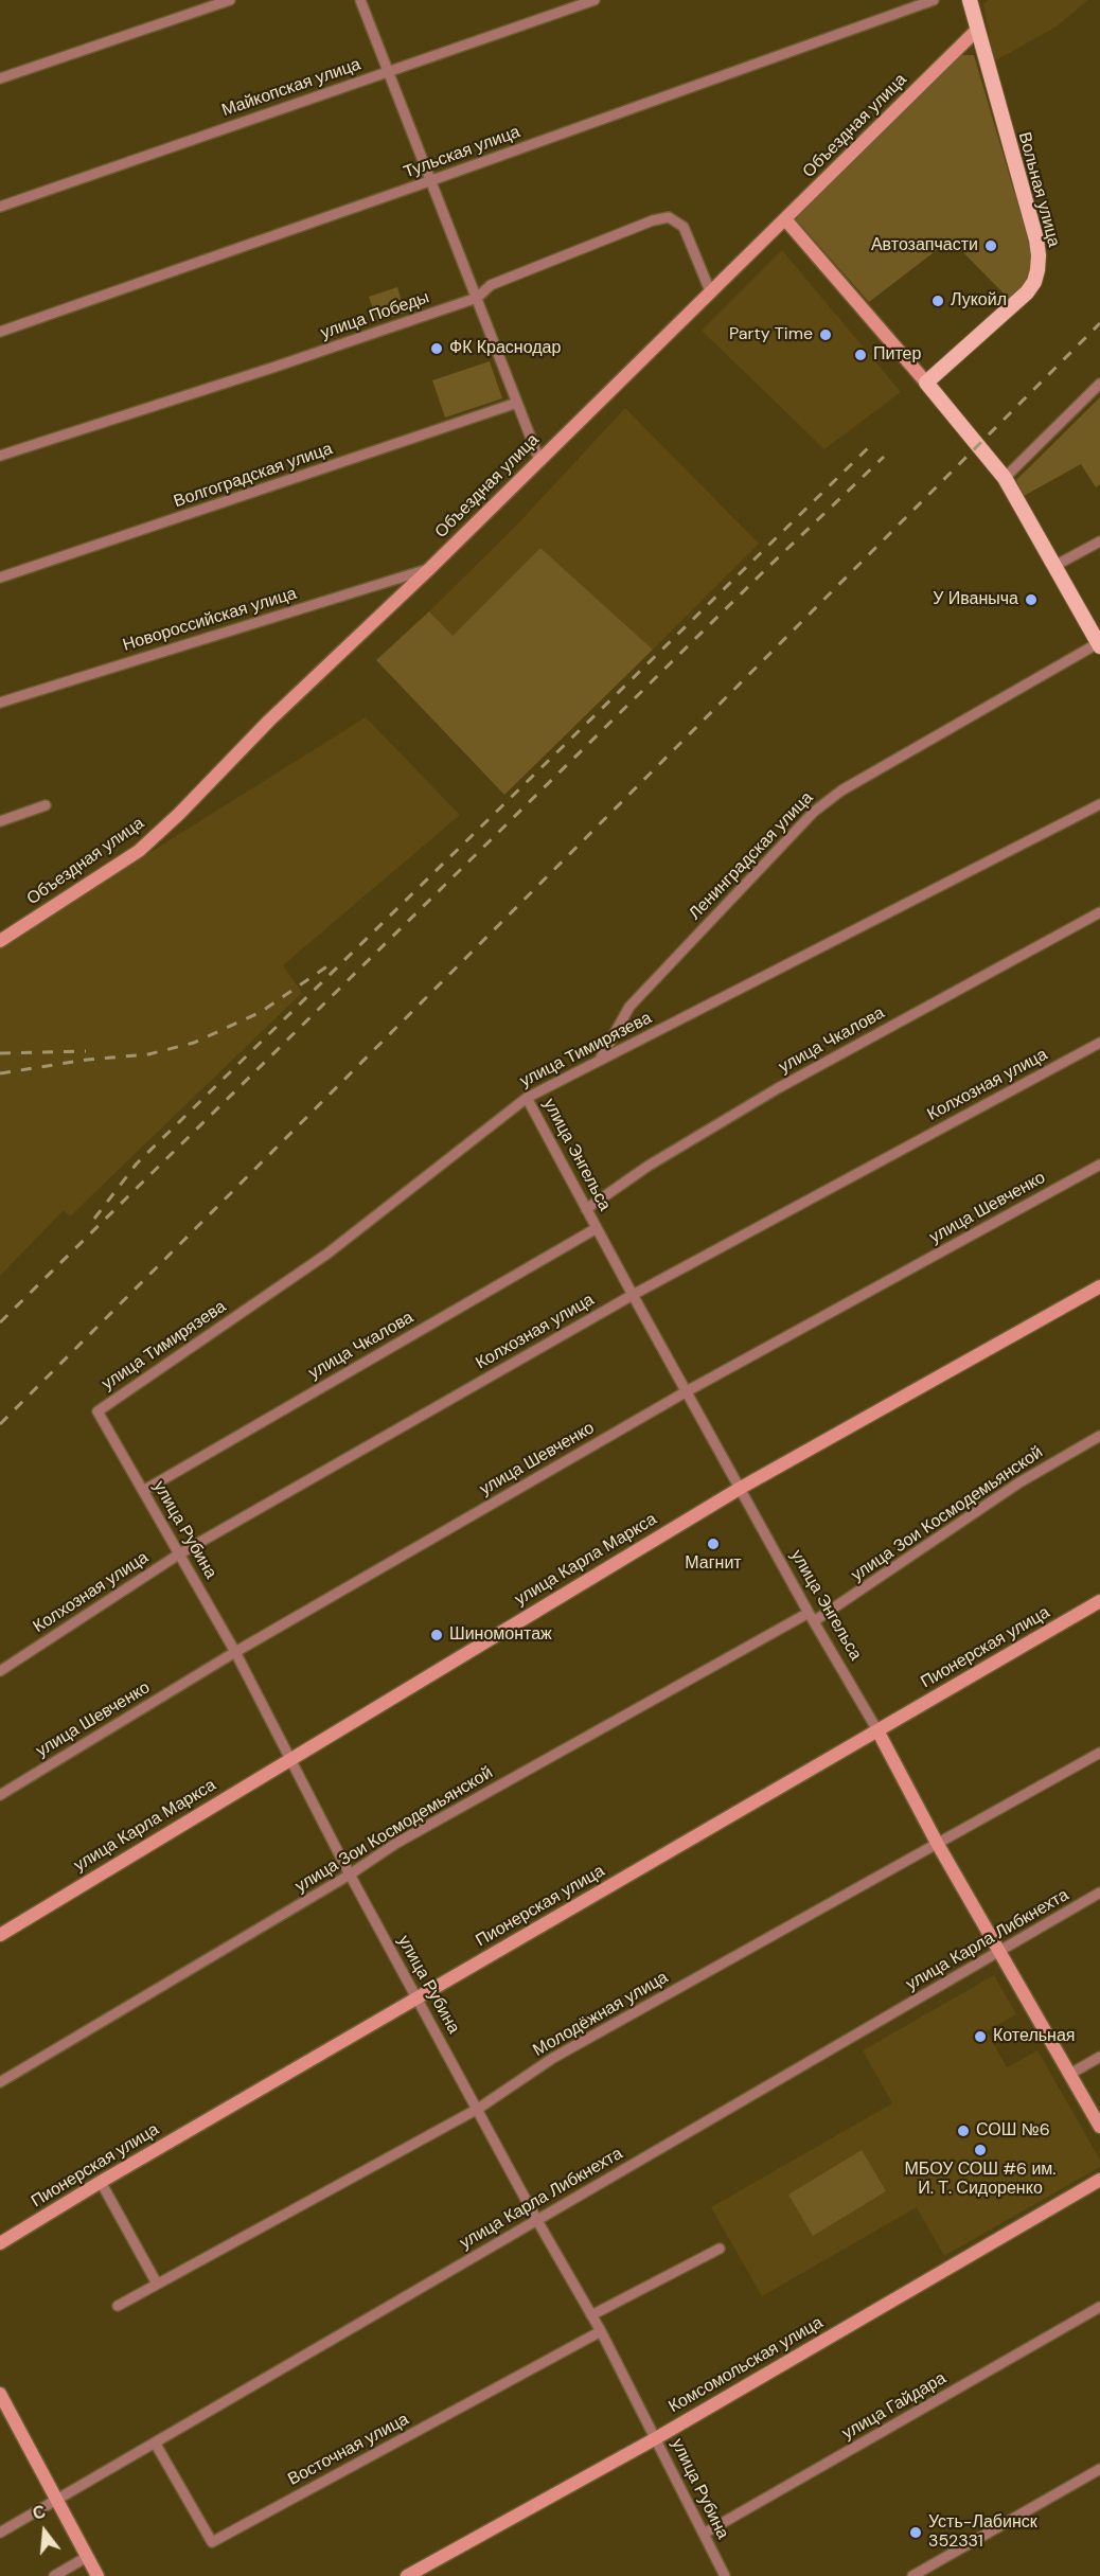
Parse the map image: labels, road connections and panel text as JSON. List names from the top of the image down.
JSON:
{
  "streets": {
    "main road": ["Вольная улица"],
    "street": [
      "Майкопская улица",
      "Объездная улица",
      "Тульская улица",
      "улица Победы",
      "Волгоградская улица",
      "Новороссийская улица",
      "Ленинградская улица",
      "улица Чкалова",
      "улица Тимирязева",
      "Колхозная улица",
      "улица Энгельса",
      "улица Шевченко",
      "улица Зои Космодемьянской",
      "улица Рубина",
      "улица Карла Маркса",
      "Пионерская улица",
      "улица Карла Либкнехта",
      "Молодёжная улица",
      "Комсомольская улица",
      "улица Гайдара",
      "Восточная улица"
    ]
  },
  "crossings": [
    ["Объездная улица", "Вольная улица"],
    ["Объездная улица", "улица Победы"],
    ["Объездная улица", "Новороссийская улица"],
    ["Ленинградская улица", "улица Тимирязева"],
    ["улица Чкалова", "улица Энгельса"],
    ["улица Чкалова", "улица Рубина"],
    ["улица Тимирязева", "улица Энгельса"],
    ["улица Тимирязева", "улица Рубина"],
    ["Колхозная улица", "улица Энгельса"],
    ["Колхозная улица", "улица Рубина"],
    ["улица Энгельса", "улица Шевченко"],
    ["улица Энгельса", "улица Зои Космодемьянской"],
    ["улица Энгельса", "улица Карла Маркса"],
    ["улица Энгельса", "Пионерская улица"],
    ["улица Энгельса", "улица Карла Либкнехта"],
    ["улица Энгельса", "Молодёжная улица"],
    ["улица Шевченко", "улица Рубина"],
    ["улица Зои Космодемьянской", "улица Рубина"],
    ["улица Рубина", "улица Карла Маркса"],
    ["улица Рубина", "Пионерская улица"],
    ["улица Рубина", "улица Карла Либкнехта"],
    ["улица Рубина", "Молодёжная улица"],
    ["улица Рубина", "Комсомольская улица"],
    ["улица Рубина", "улица Гайдара"],
    ["улица Рубина", "Восточная улица"],
    ["улица Карла Либкнехта", "Восточная улица"]
  ],
  "places": [
    "Автозапчасти",
    "Лукойл",
    "Party Time",
    "ФК Краснодар",
    "Питер",
    "У Иваныча",
    "Магнит",
    "Шиномонтаж",
    "Котельная",
    "СОШ №6",
    "МБОУ СОШ #6 им. И. Т. Сидоренко",
    "Усть-Лабинск 352331"
  ],
  "north": "top"
}
